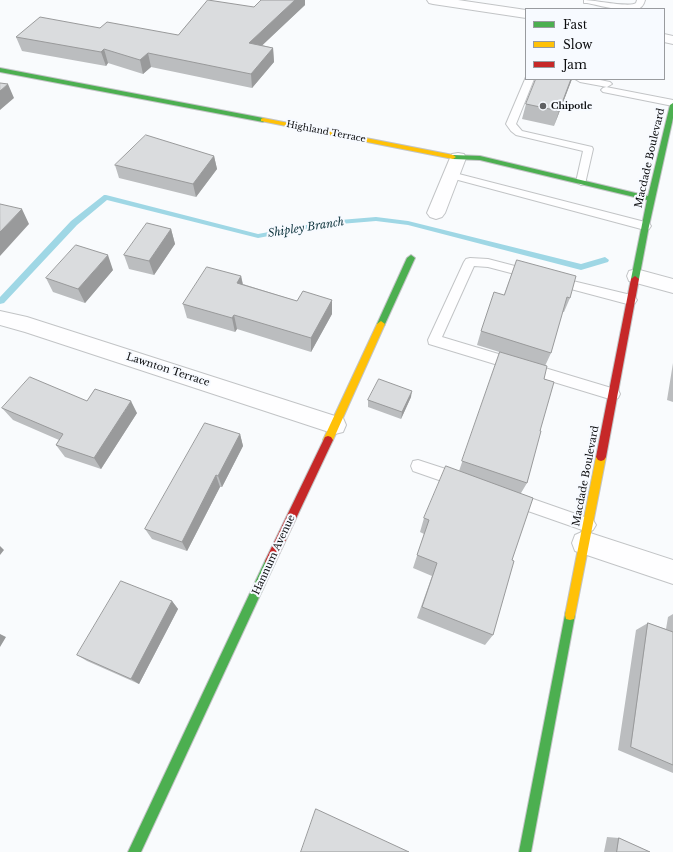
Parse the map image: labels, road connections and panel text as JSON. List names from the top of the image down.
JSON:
{
  "streets": {
    "street": [
      "Highland Terrace",
      "Macdade Boulevard",
      "Lawnton Terrace",
      "Hannum Avenue"
    ]
  },
  "crossings": [
    ["Highland Terrace", "Macdade Boulevard"],
    ["Lawnton Terrace", "Hannum Avenue"]
  ],
  "water": ["Shipley Branch"],
  "places": ["Chipotle"],
  "legend": ["Fast", "Slow", "Jam"]
}
